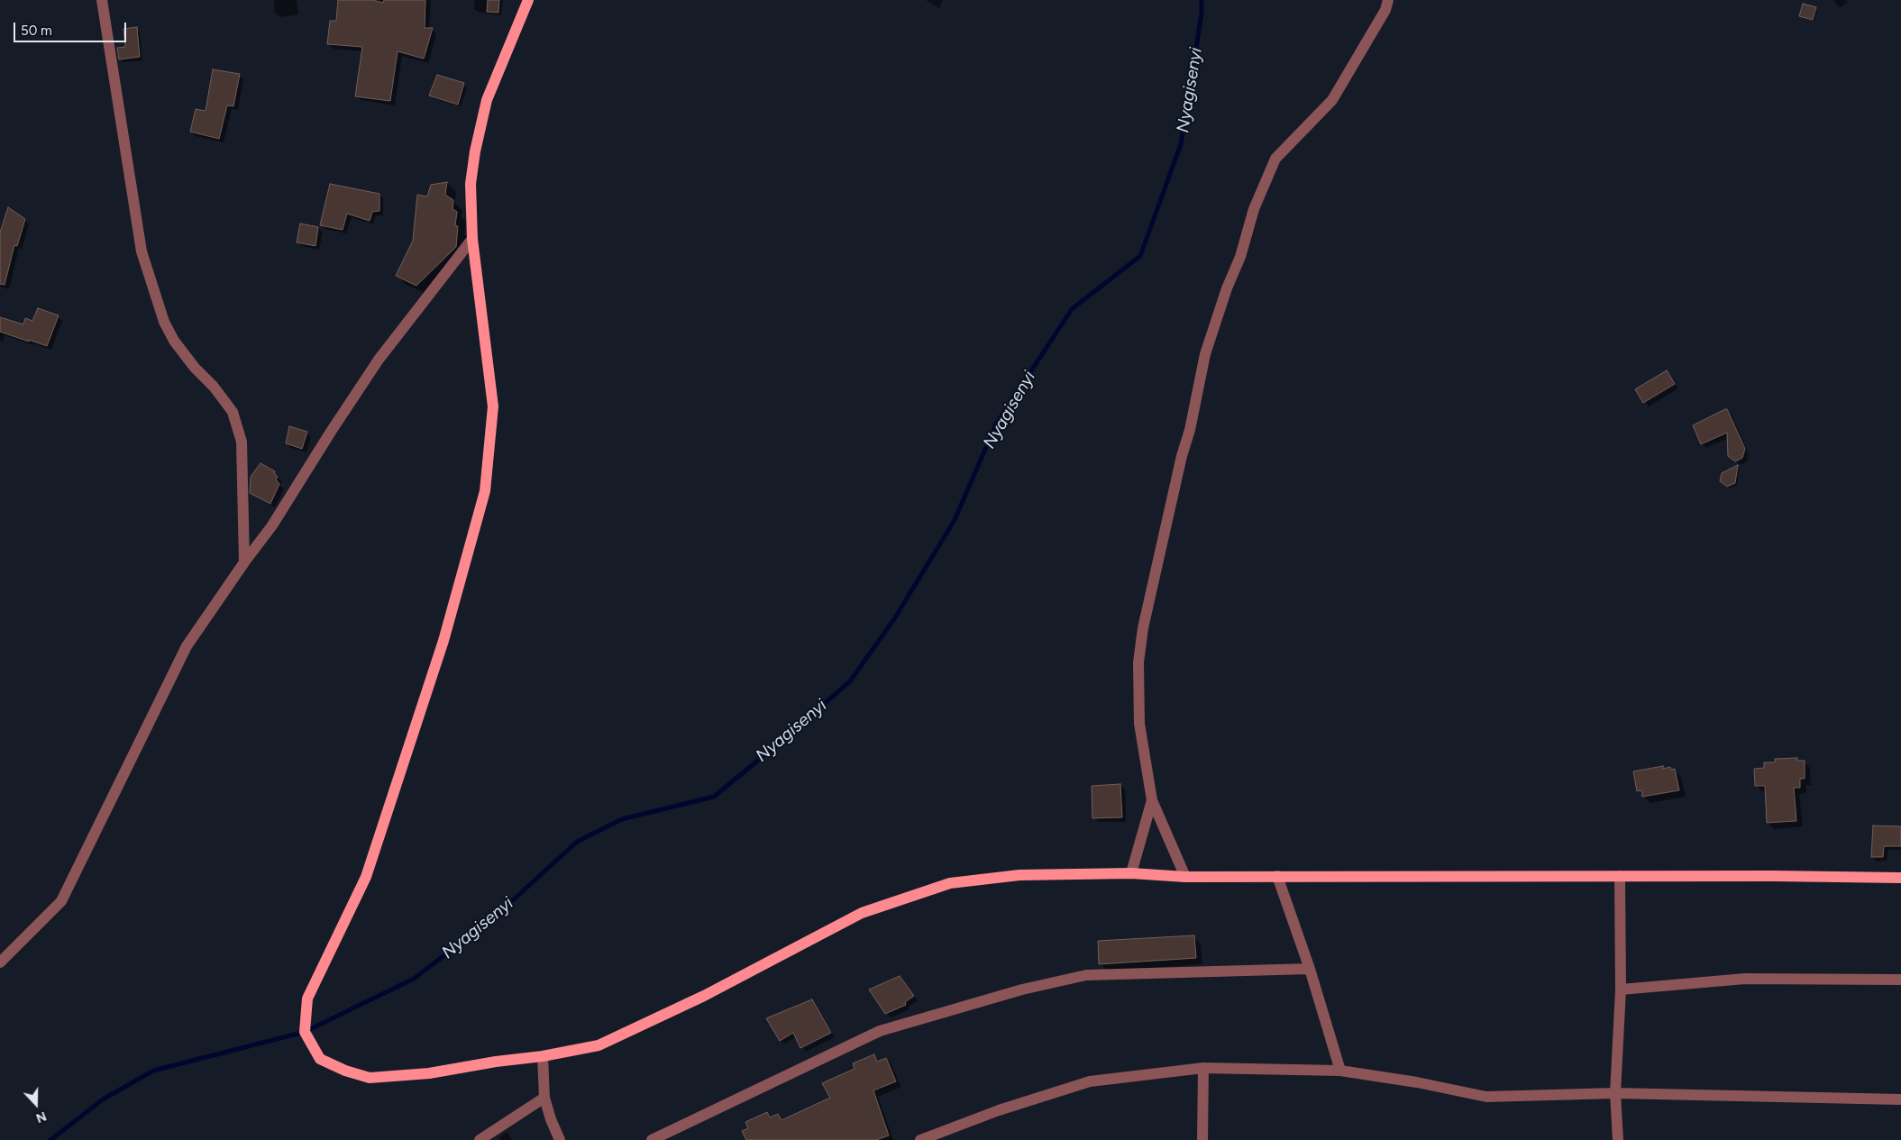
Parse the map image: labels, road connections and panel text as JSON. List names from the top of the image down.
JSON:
{
  "water": ["Nyagisenyi"],
  "scale_bar": "50 m",
  "north": "bottom"
}
